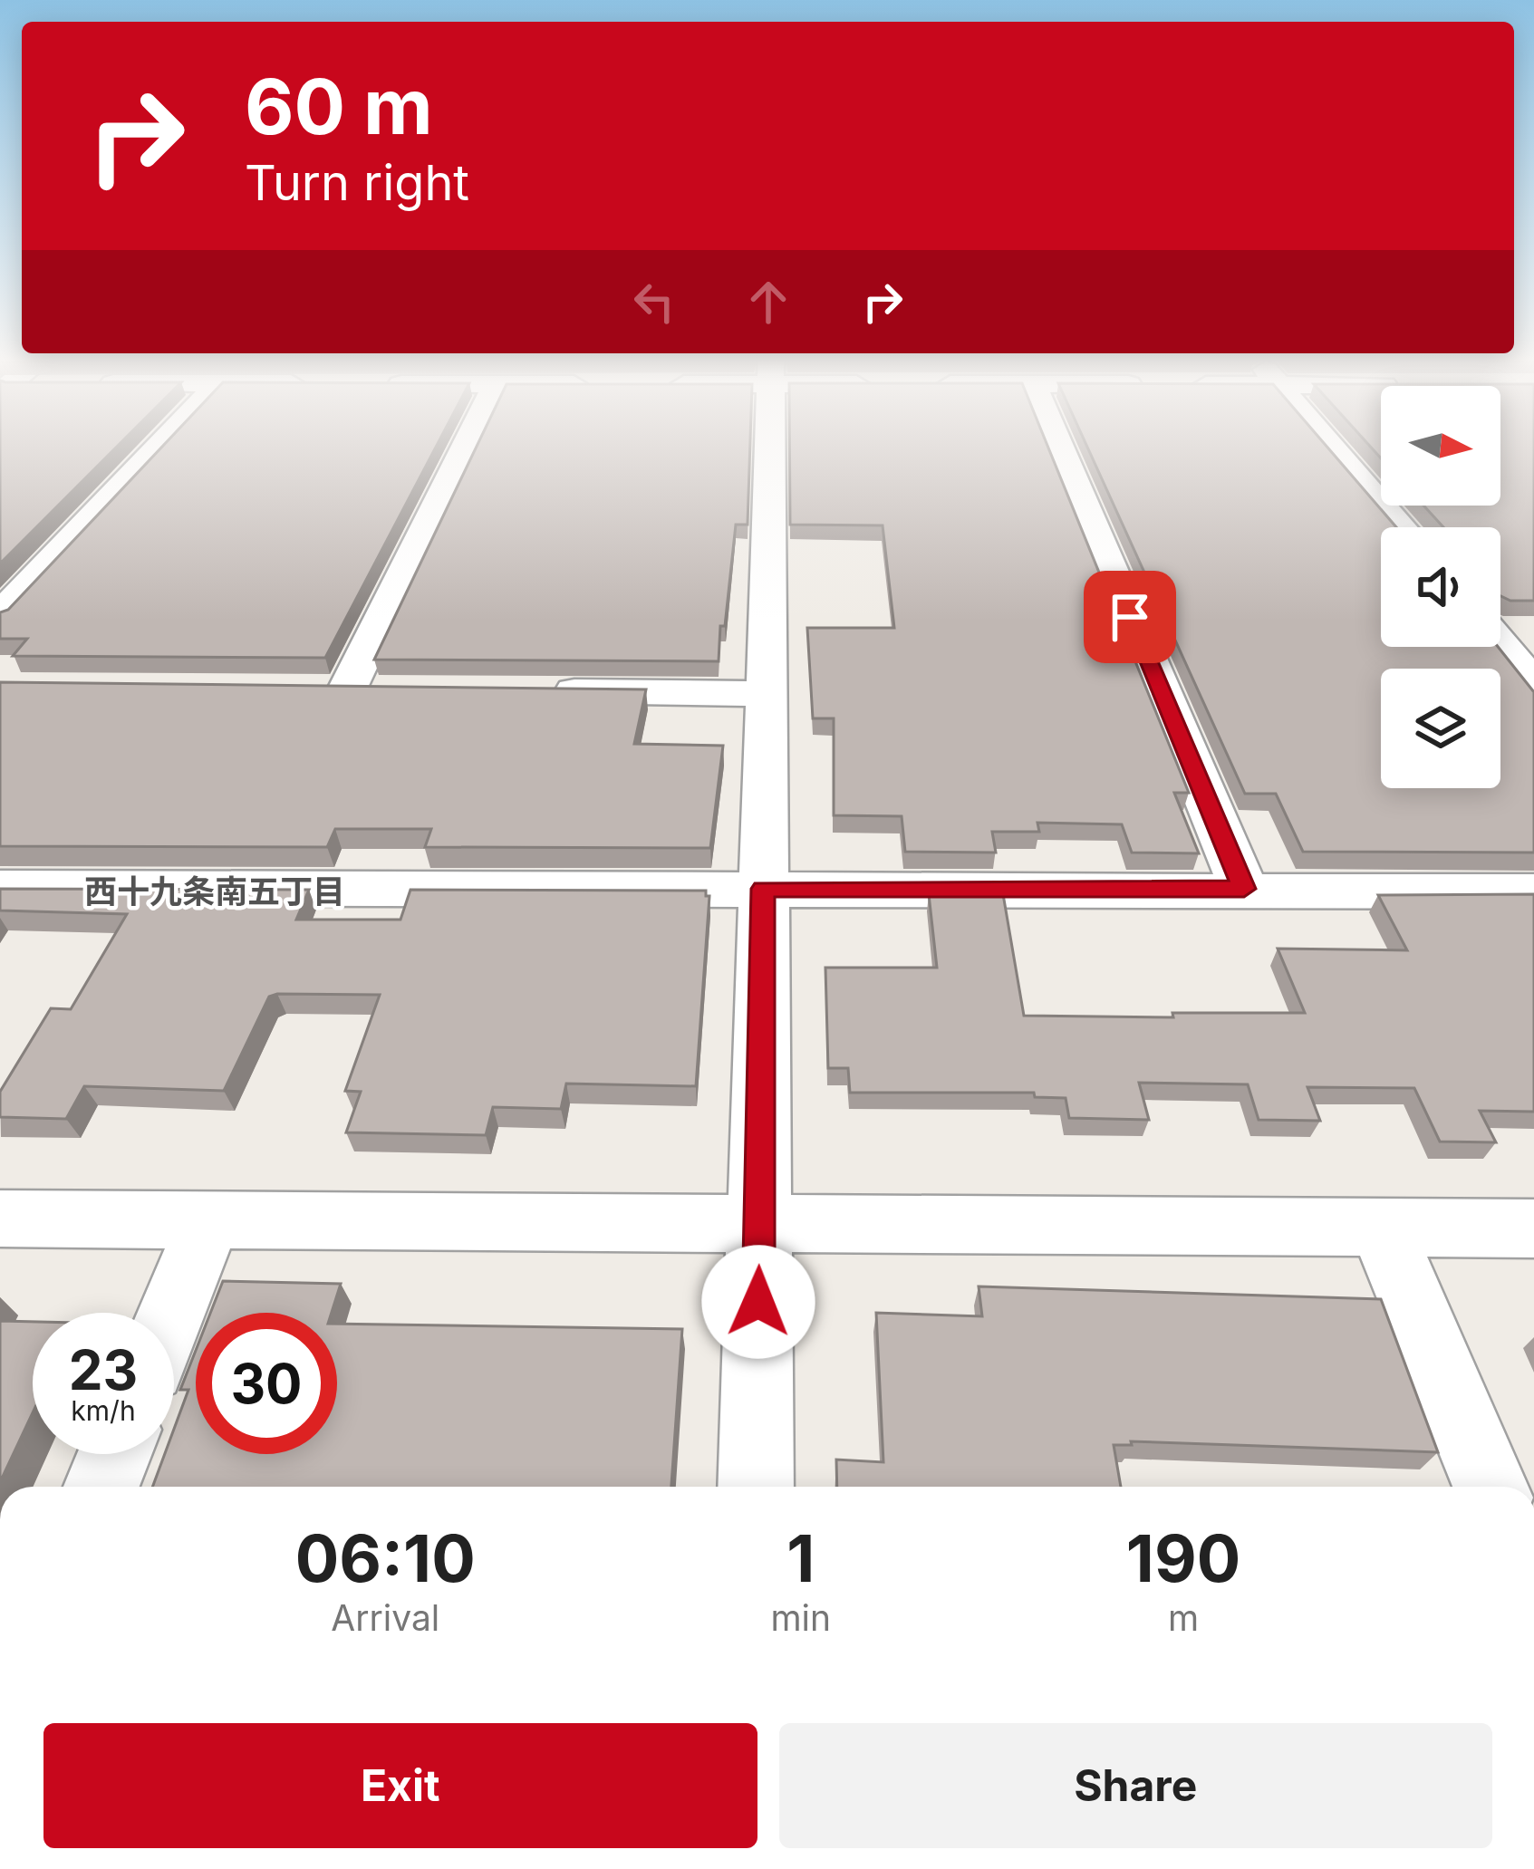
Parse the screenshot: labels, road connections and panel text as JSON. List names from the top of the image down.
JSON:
{
  "districts": ["西十九条南五丁目"],
  "north": "right",
  "page": {
    "turn": ["60 m", "Turn right"],
    "speed": "23 km/h",
    "limit": "30",
    "eta": [
      "06:10",
      "Arrival",
      "1",
      "min",
      "190",
      "m"
    ],
    "buttons": ["Exit", "Share"]
  }
}
